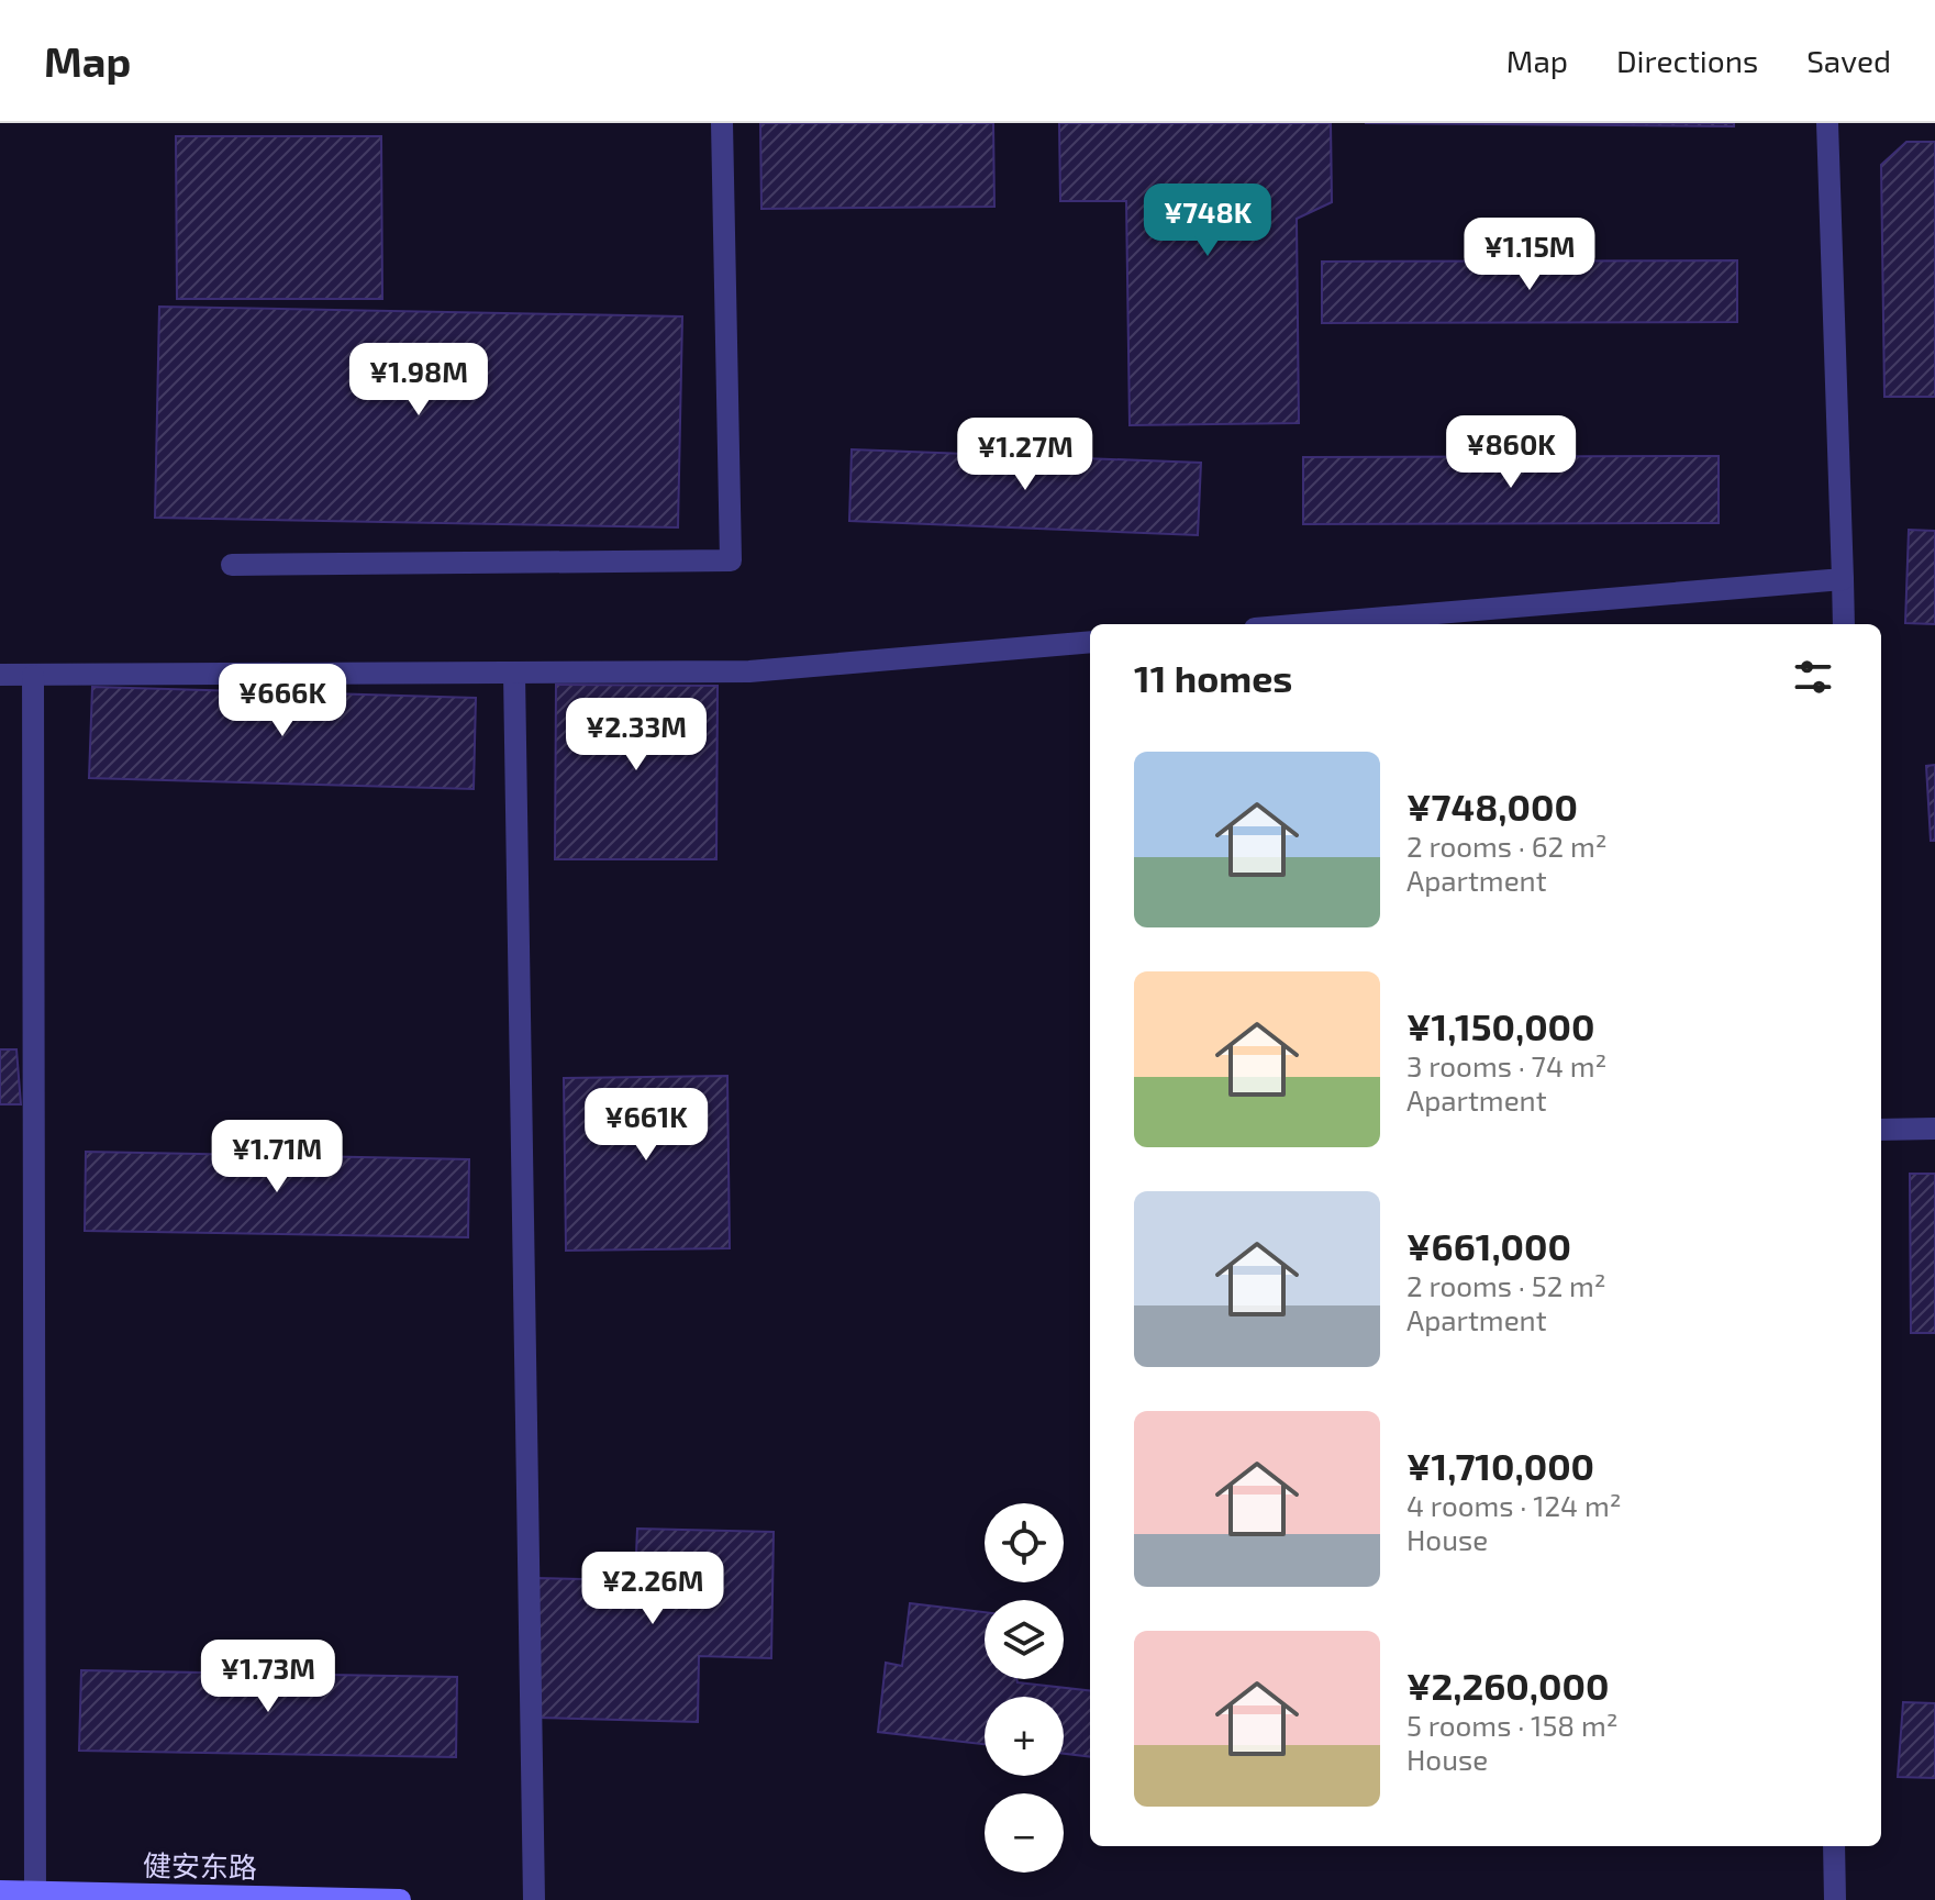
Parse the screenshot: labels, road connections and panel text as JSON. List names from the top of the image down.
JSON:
{
  "streets": {
    "street": ["健安东路"]
  },
  "page": {
    "header": "Map",
    "nav": ["Map", "Directions", "Saved"],
    "price": [
      "¥748K",
      "¥1.15M",
      "¥1.98M",
      "¥860K",
      "¥1.27M",
      "¥666K",
      "¥2.33M",
      "¥661K",
      "¥1.71M",
      "¥2.26M",
      "¥1.73M"
    ],
    "heading": "11 homes",
    "list": [
      {
        "name": "¥748,000",
        "note": "2 rooms · 62 m² · Apartment"
      },
      {
        "name": "¥1,150,000",
        "note": "3 rooms · 74 m² · Apartment"
      },
      {
        "name": "¥661,000",
        "note": "2 rooms · 52 m² · Apartment"
      },
      {
        "name": "¥1,710,000",
        "note": "4 rooms · 124 m² · House"
      },
      {
        "name": "¥2,260,000",
        "note": "5 rooms · 158 m² · House"
      }
    ],
    "map_buttons": ["+", "−"]
  }
}
